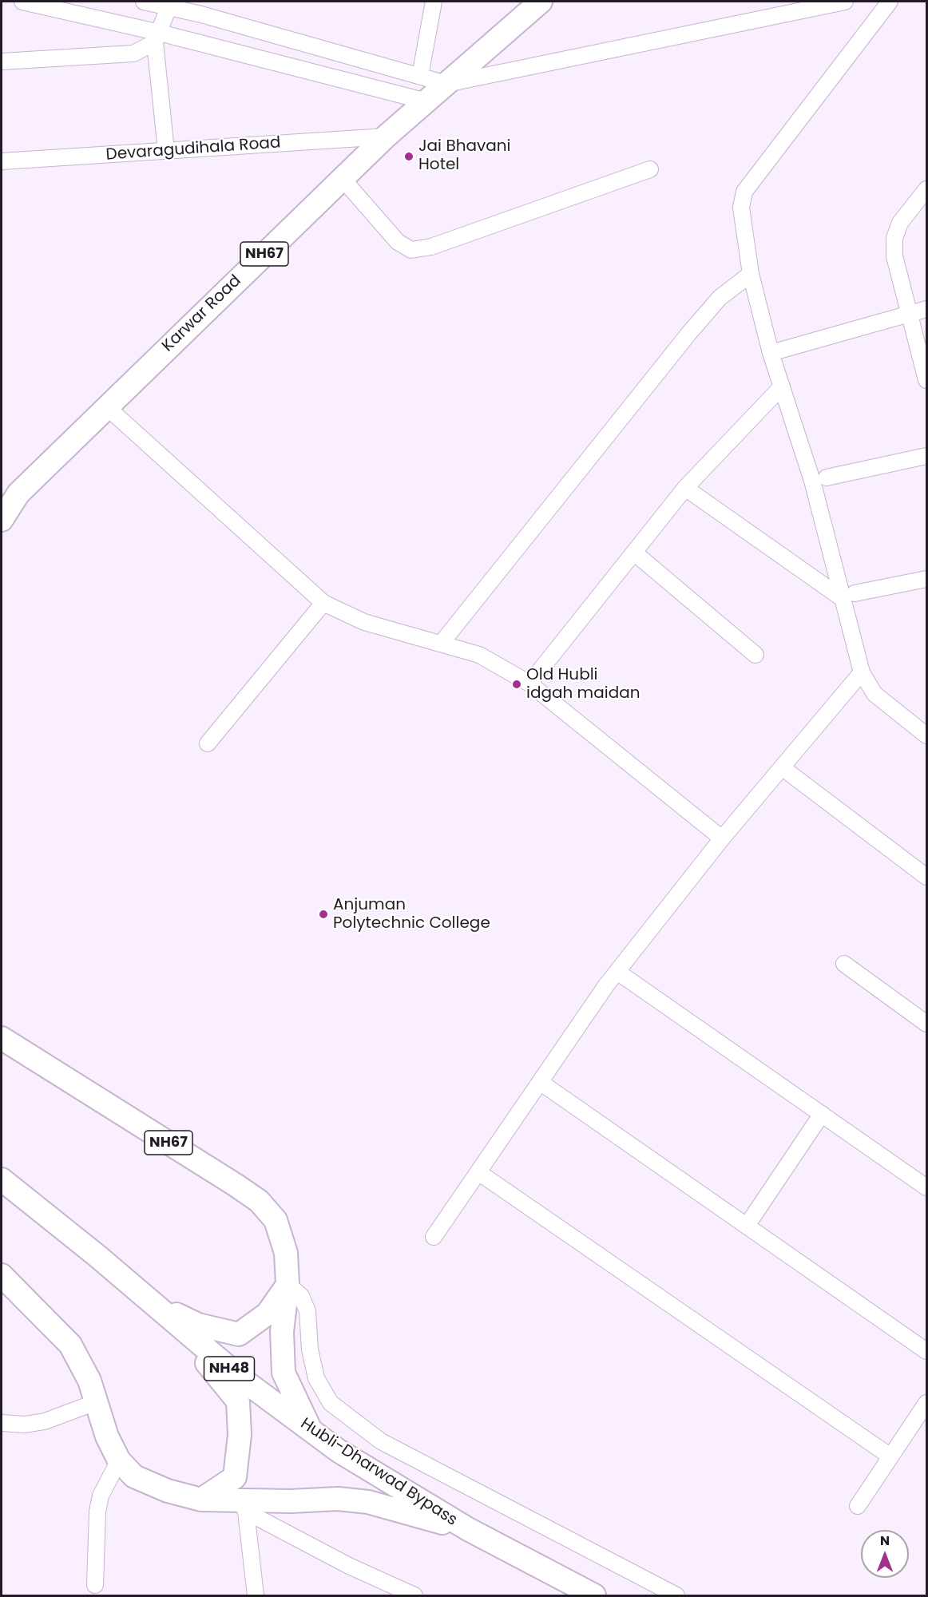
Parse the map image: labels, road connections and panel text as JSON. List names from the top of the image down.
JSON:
{
  "streets": {
    "highway": [
      "NH67",
      "Karwar Road",
      "NH48",
      "Hubli-Dharwad Bypass"
    ],
    "street": ["Devaragudihala Road"]
  },
  "crossings": [
    ["Devaragudihala Road", "Karwar Road"]
  ],
  "places": ["Jai Bhavani Hotel", "Old Hubli idgah maidan", "Anjuman Polytechnic College"],
  "north": "top"
}
